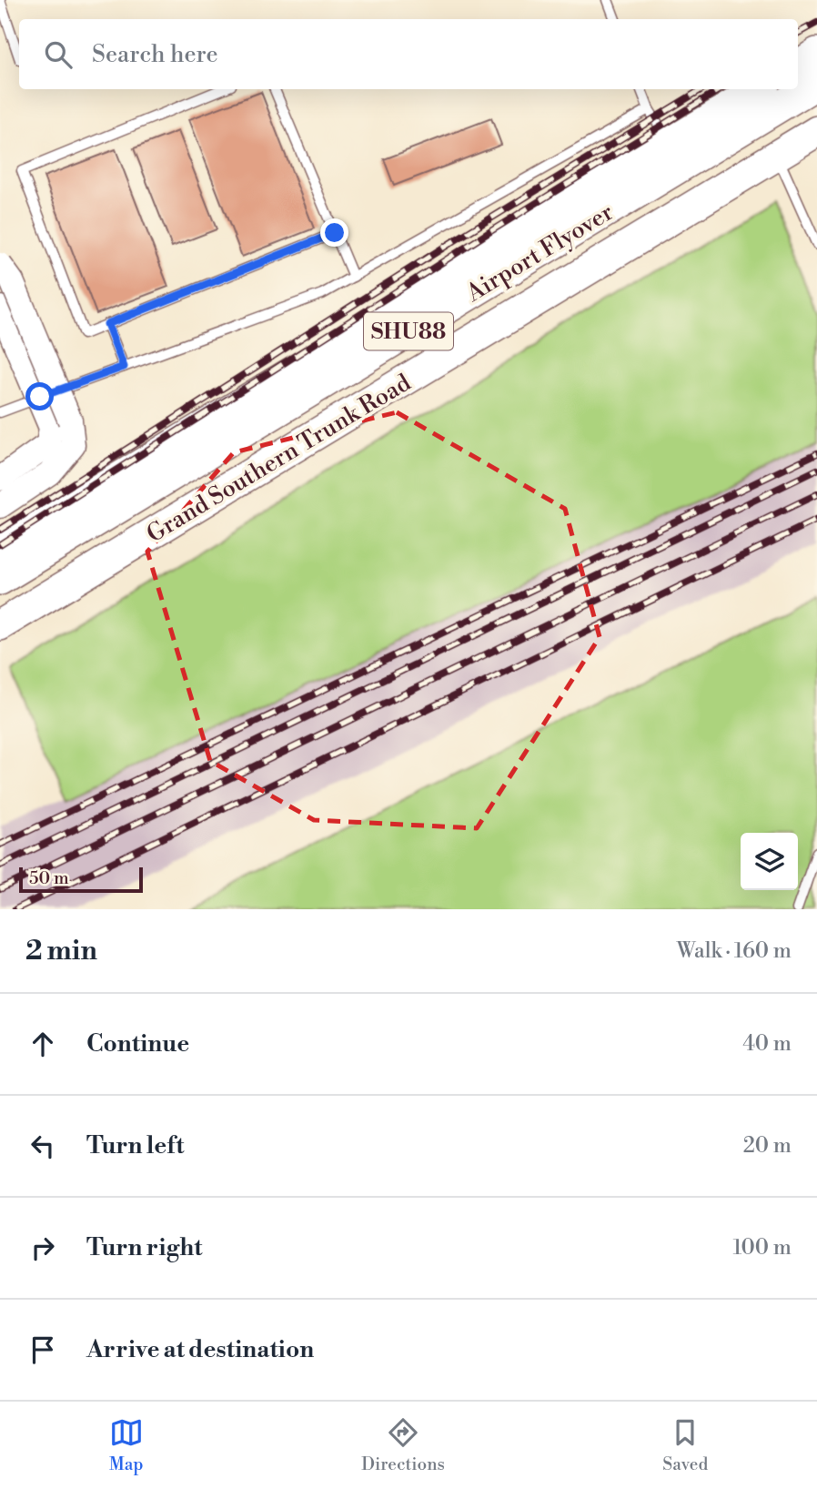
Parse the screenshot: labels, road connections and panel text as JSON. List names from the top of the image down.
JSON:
{
  "streets": {
    "main road": ["Airport Flyover", "SHU88", "Grand Southern Trunk Road"]
  },
  "scale_bar": "50 m",
  "page": {
    "search": "Search here",
    "scale": "50 m",
    "heading": ["2 min", "Walk · 160 m"],
    "list": [
      ["Continue", "40 m"],
      ["Turn left", "20 m"],
      ["Turn right", "100 m"],
      "Arrive at destination"
    ],
    "nav": ["Map", "Directions", "Saved"]
  }
}
